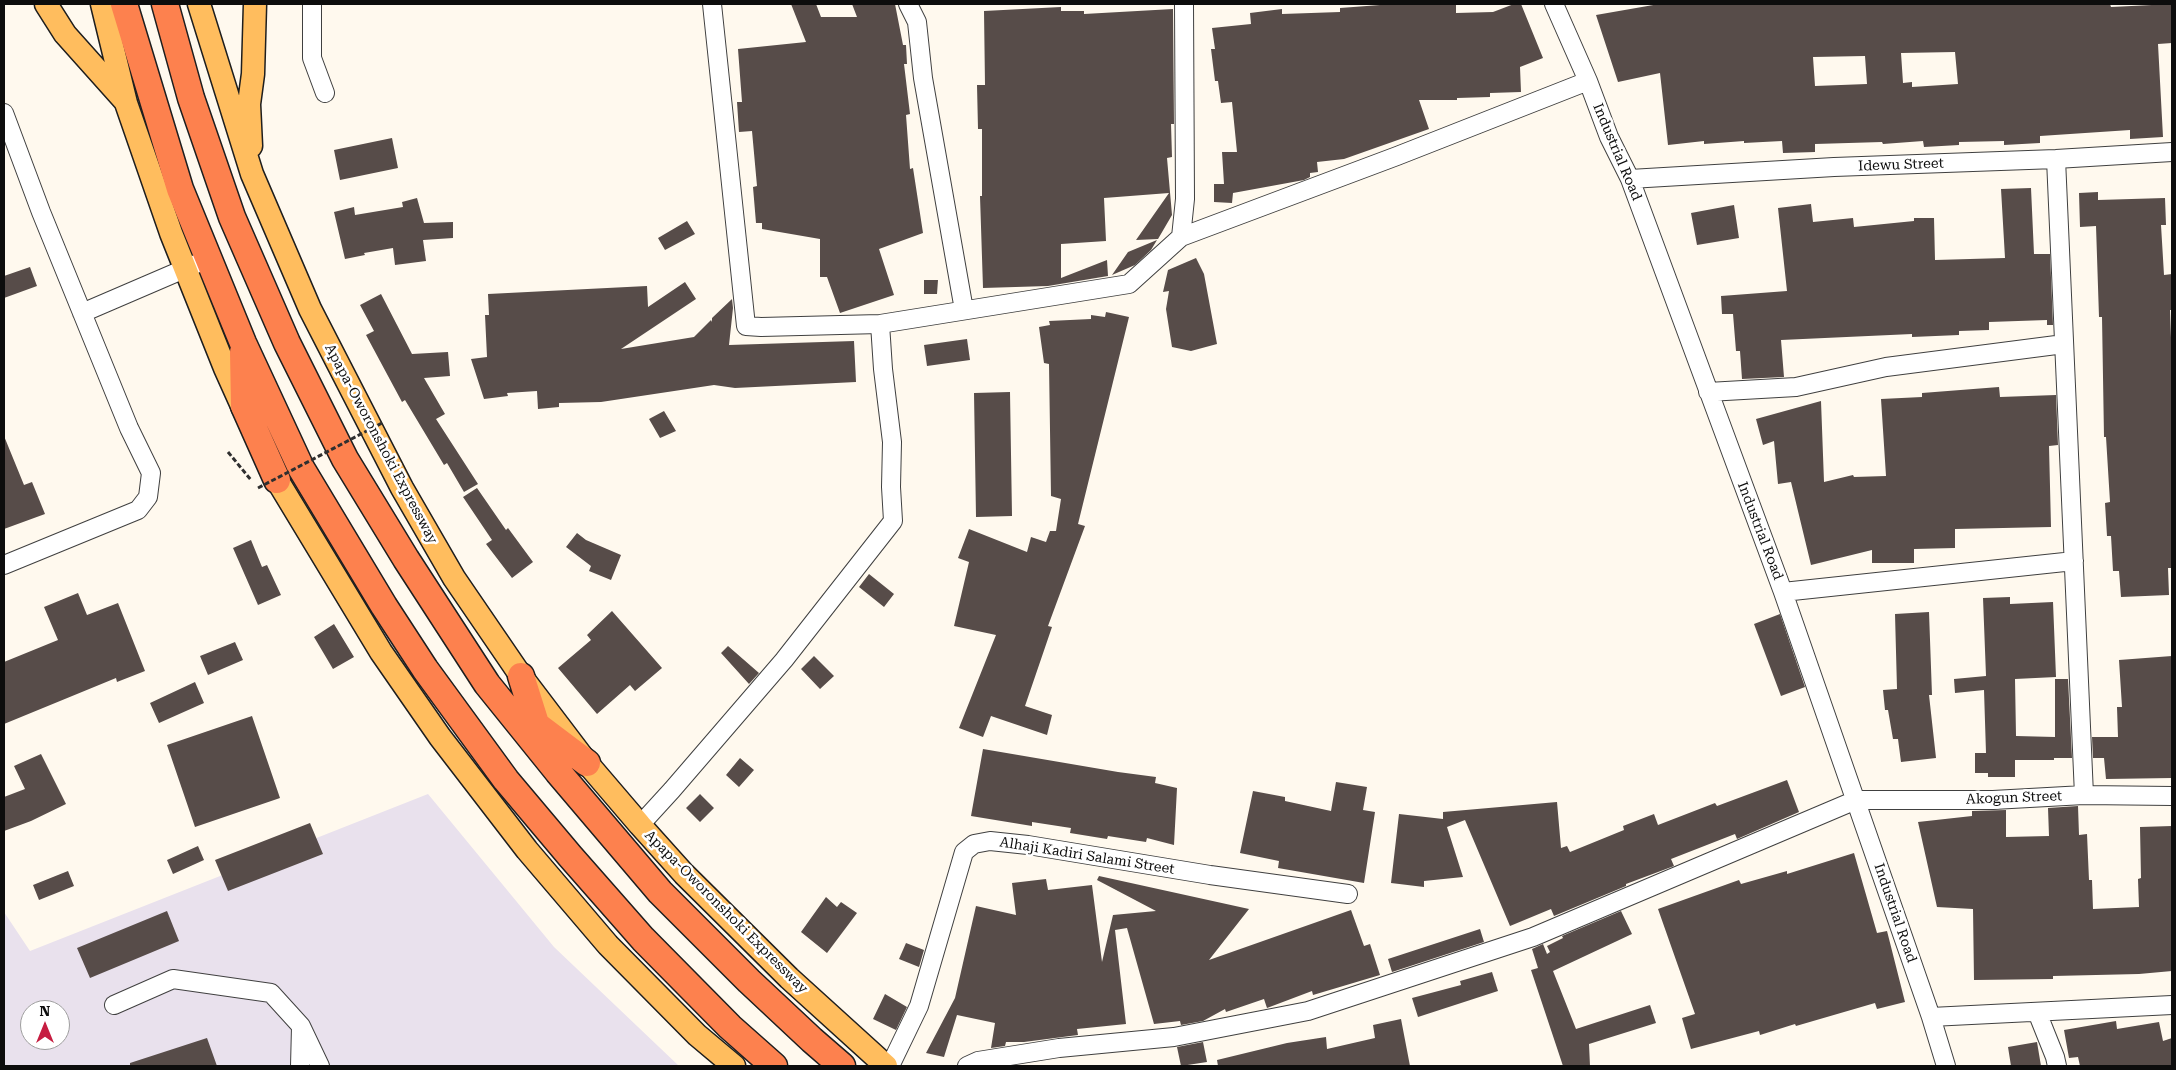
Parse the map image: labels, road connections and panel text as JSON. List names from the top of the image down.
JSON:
{
  "streets": {
    "highway": ["Apapa-Oworonshoki Expressway"],
    "street": [
      "Industrial Road",
      "Idewu Street",
      "Akogun Street",
      "Alhaji Kadiri Salami Street"
    ]
  },
  "crossings": [
    ["Industrial Road", "Idewu Street"],
    ["Industrial Road", "Akogun Street"],
    ["Apapa-Oworonshoki Expressway", "Alhaji Kadiri Salami Street"]
  ],
  "north": "top"
}
